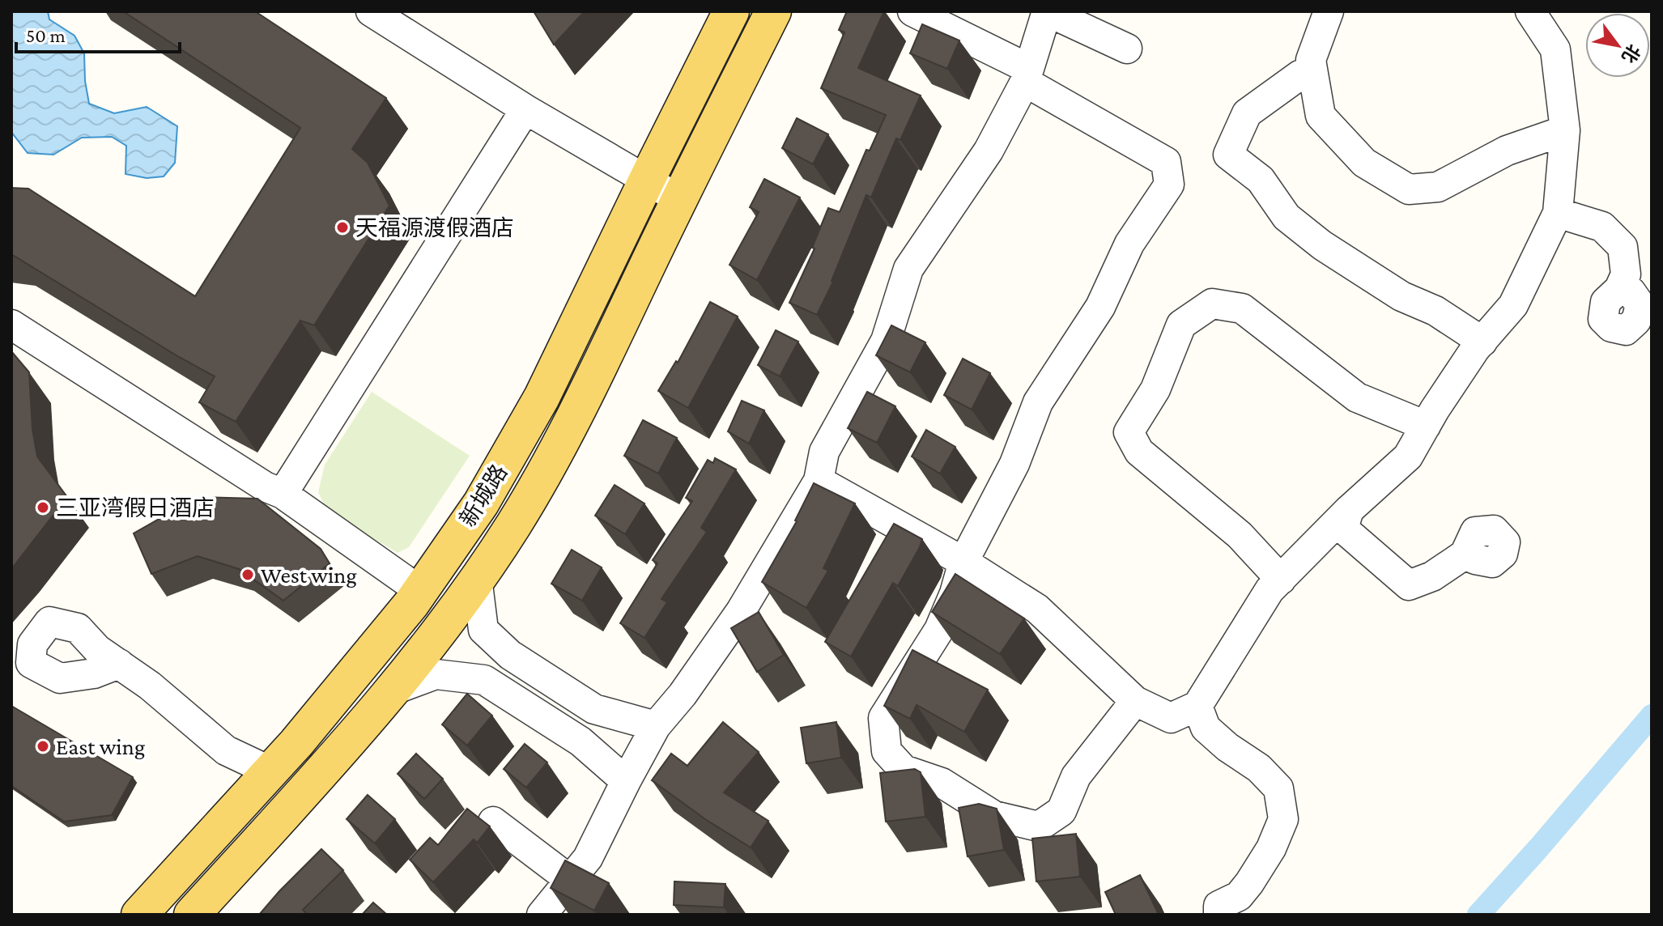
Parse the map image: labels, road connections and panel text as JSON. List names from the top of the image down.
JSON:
{
  "streets": {
    "main road": ["新城路"]
  },
  "places": [
    "天福源渡假酒店",
    "三亚湾假日酒店",
    "West wing",
    "East wing"
  ],
  "scale_bar": "50 m",
  "north": "bottom right"
}
